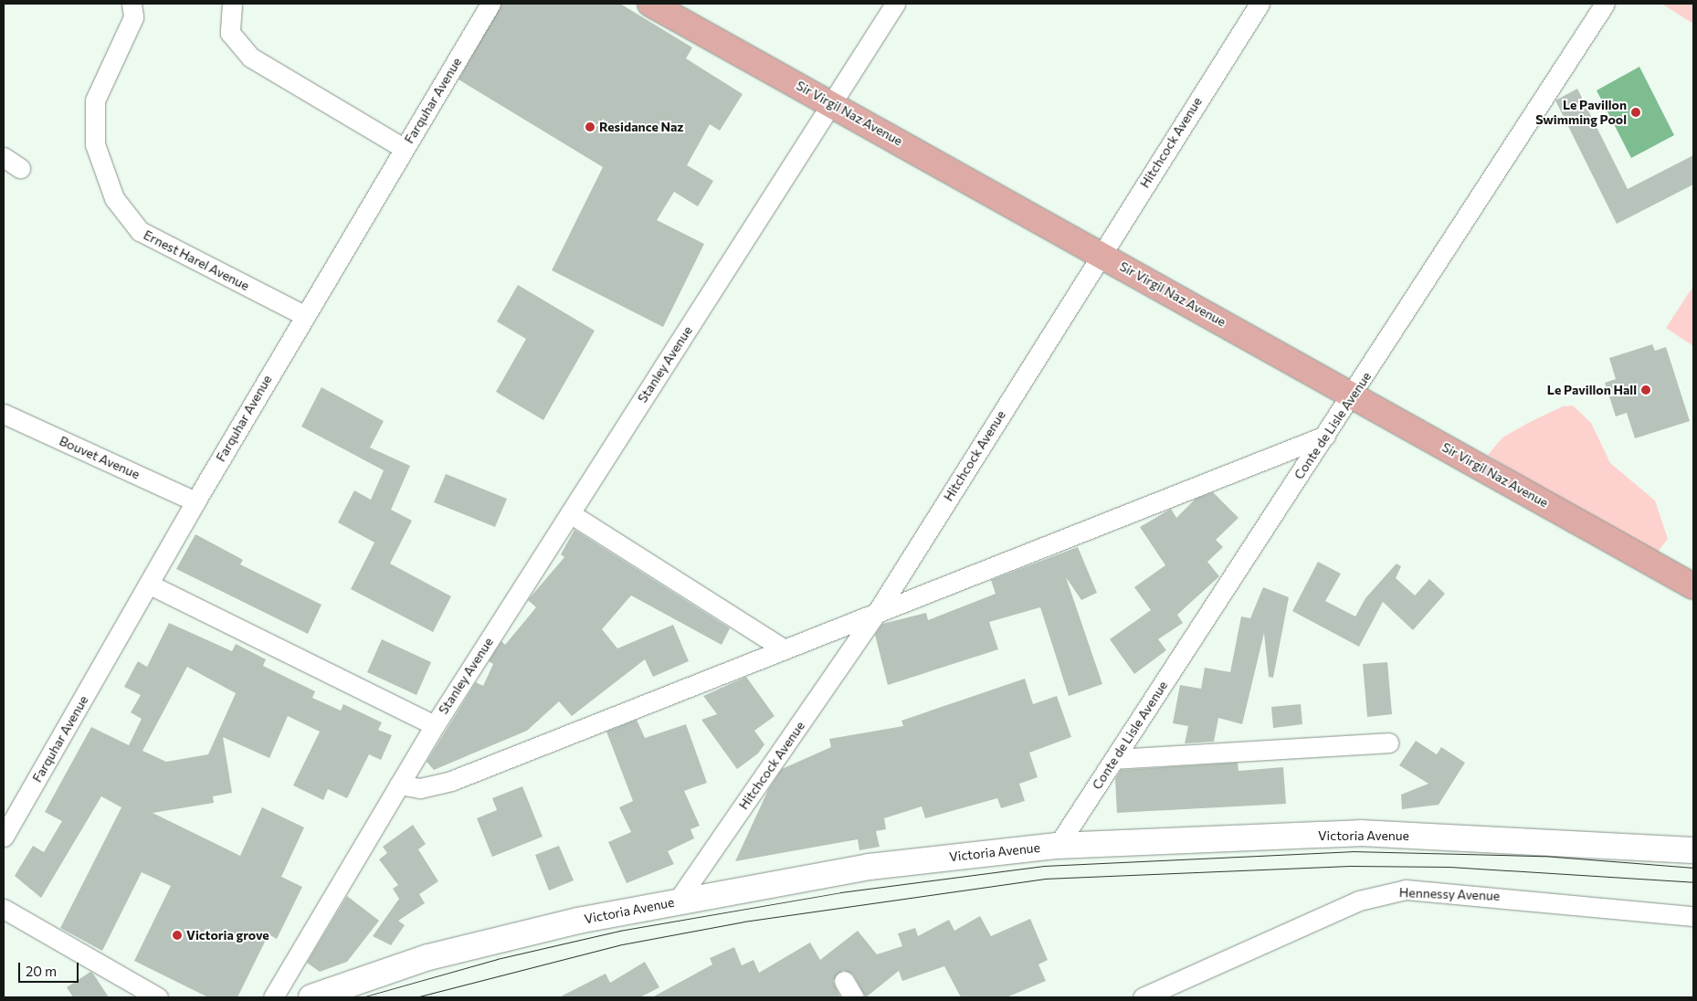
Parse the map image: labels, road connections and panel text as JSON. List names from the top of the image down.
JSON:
{
  "streets": {
    "main road": ["Sir Virgil Naz Avenue", "Victoria Avenue"],
    "street": [
      "Farquhar Avenue",
      "Hitchcock Avenue",
      "Ernest Harel Avenue",
      "Stanley Avenue",
      "Conte de Lisle Avenue",
      "Bouvet Avenue",
      "Hennessy Avenue"
    ]
  },
  "crossings": [
    ["Farquhar Avenue", "Ernest Harel Avenue"],
    ["Farquhar Avenue", "Stanley Avenue"],
    ["Farquhar Avenue", "Bouvet Avenue"],
    ["Sir Virgil Naz Avenue", "Hitchcock Avenue"],
    ["Sir Virgil Naz Avenue", "Stanley Avenue"],
    ["Sir Virgil Naz Avenue", "Conte de Lisle Avenue"],
    ["Hitchcock Avenue", "Victoria Avenue"],
    ["Conte de Lisle Avenue", "Victoria Avenue"]
  ],
  "places": [
    "Le Pavillon Swimming Pool",
    "Residance Naz",
    "Le Pavillon Hall",
    "Victoria grove"
  ],
  "scale_bar": "20 m"
}
